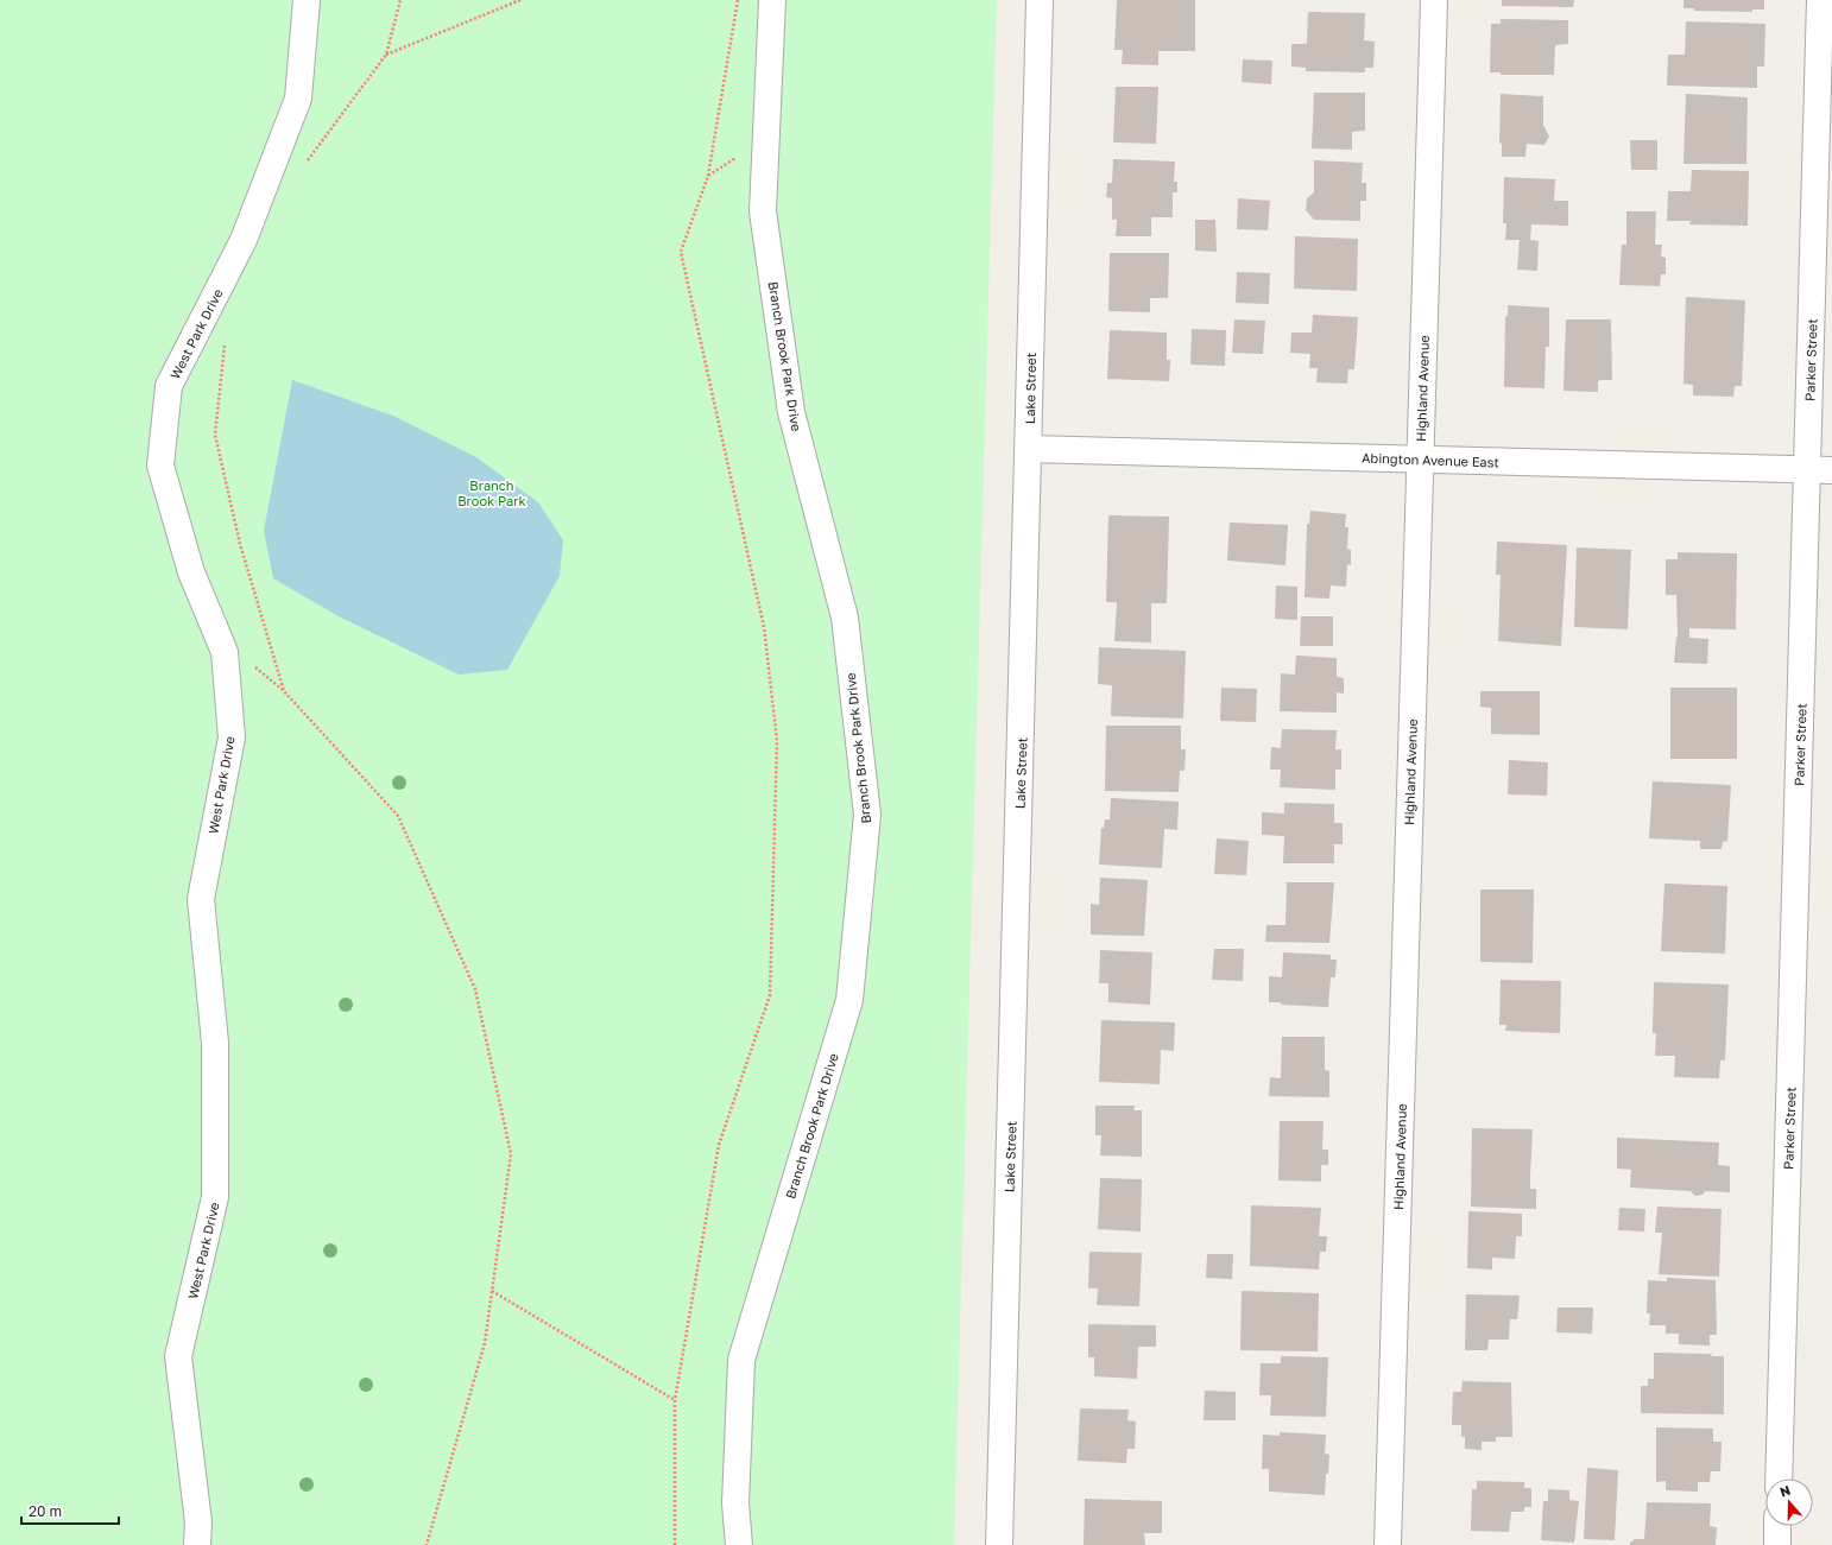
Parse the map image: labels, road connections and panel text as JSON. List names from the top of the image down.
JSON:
{
  "streets": {
    "street": [
      "West Park Drive",
      "Branch Brook Park Drive",
      "Parker Street",
      "Lake Street",
      "Highland Avenue",
      "Abington Avenue East"
    ]
  },
  "crossings": [
    ["Parker Street", "Abington Avenue East"],
    ["Lake Street", "Abington Avenue East"],
    ["Highland Avenue", "Abington Avenue East"]
  ],
  "parks": ["Branch Brook Park"],
  "scale_bar": "20 m",
  "north": "top"
}
